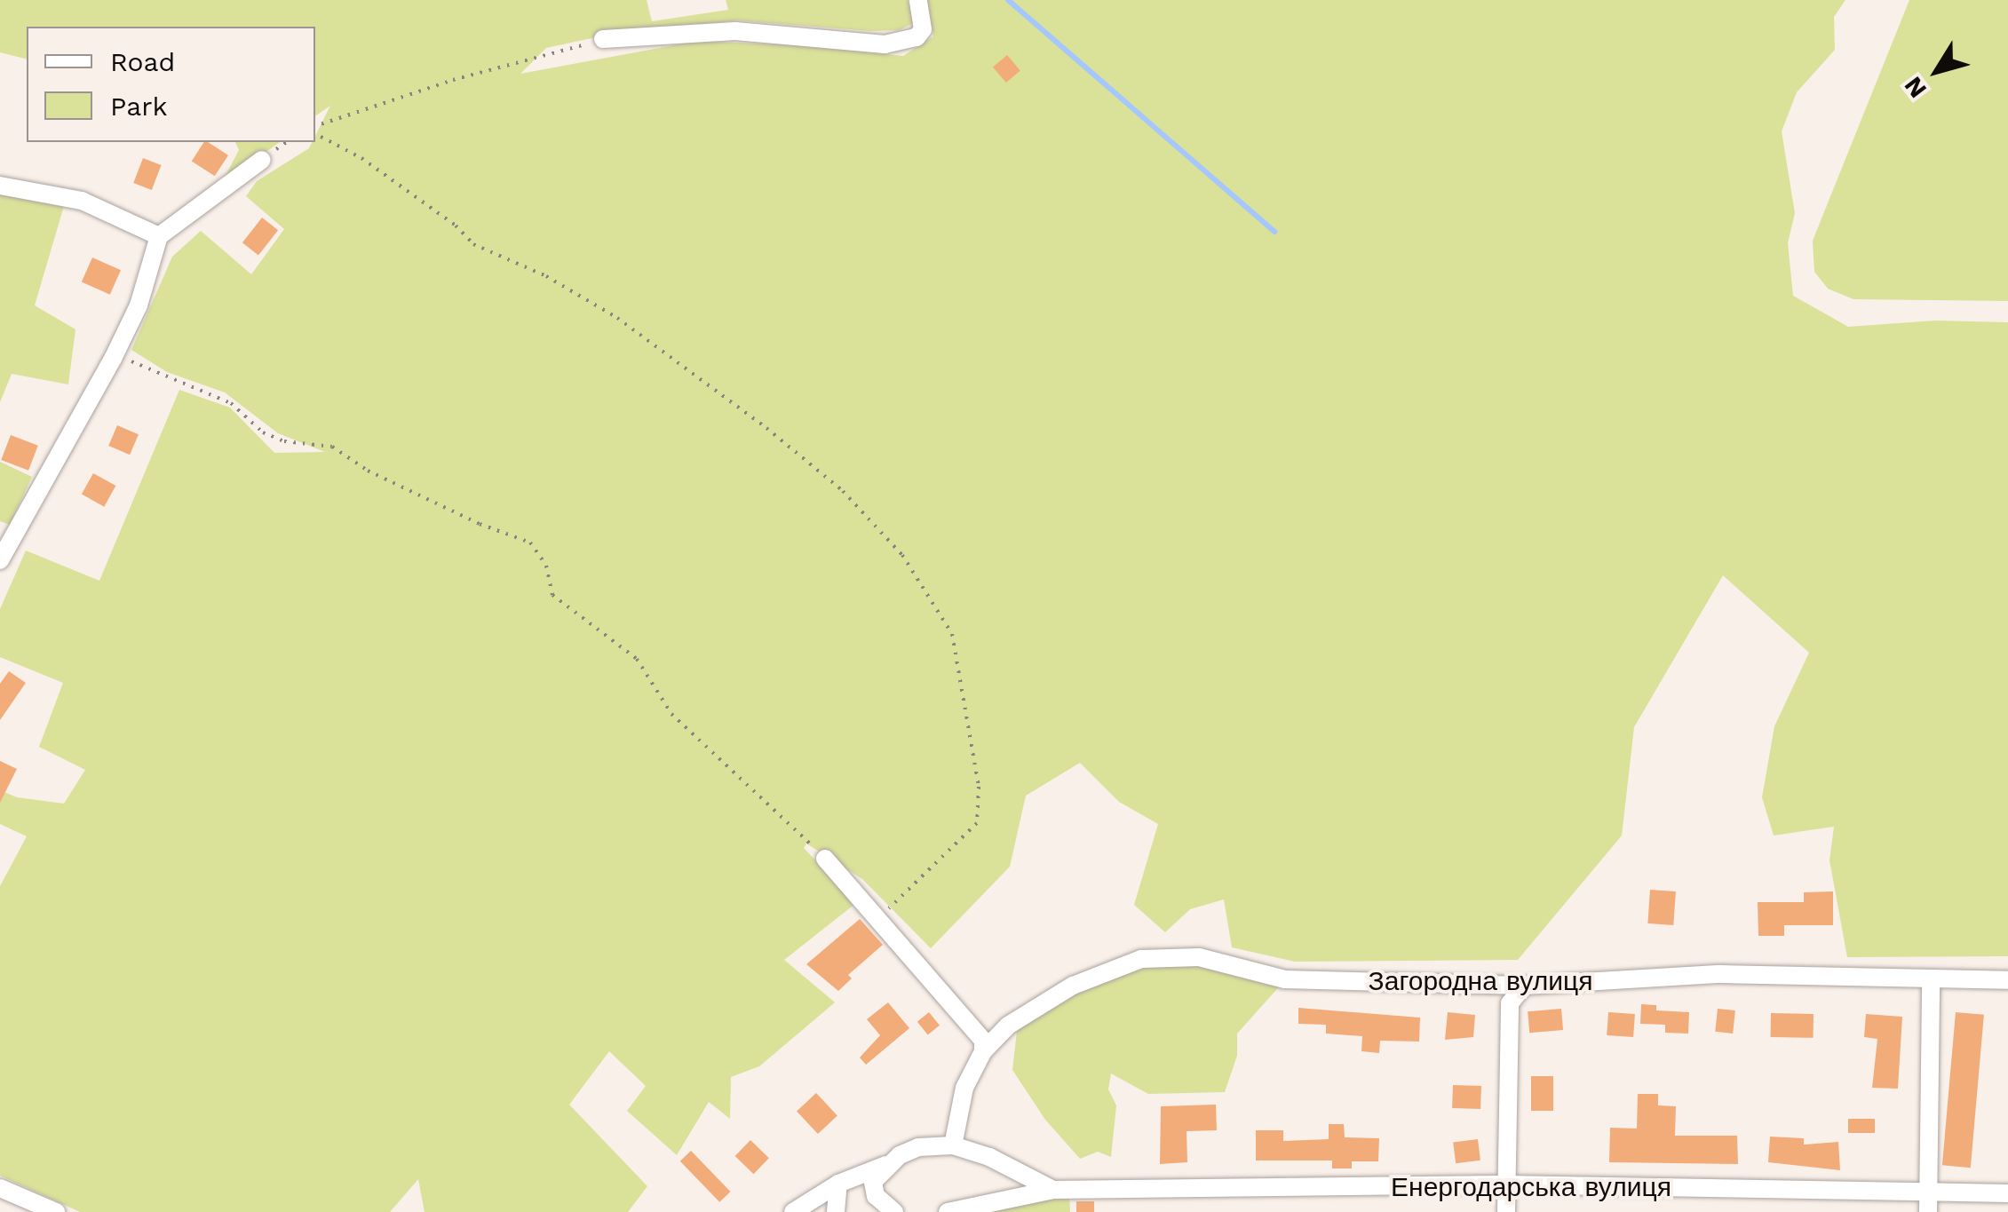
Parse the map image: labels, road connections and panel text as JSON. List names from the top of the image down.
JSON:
{
  "streets": {
    "street": ["Загородна вулиця", "Енергодарська вулиця"]
  },
  "legend": ["Road", "Park"],
  "north": "bottom left"
}
